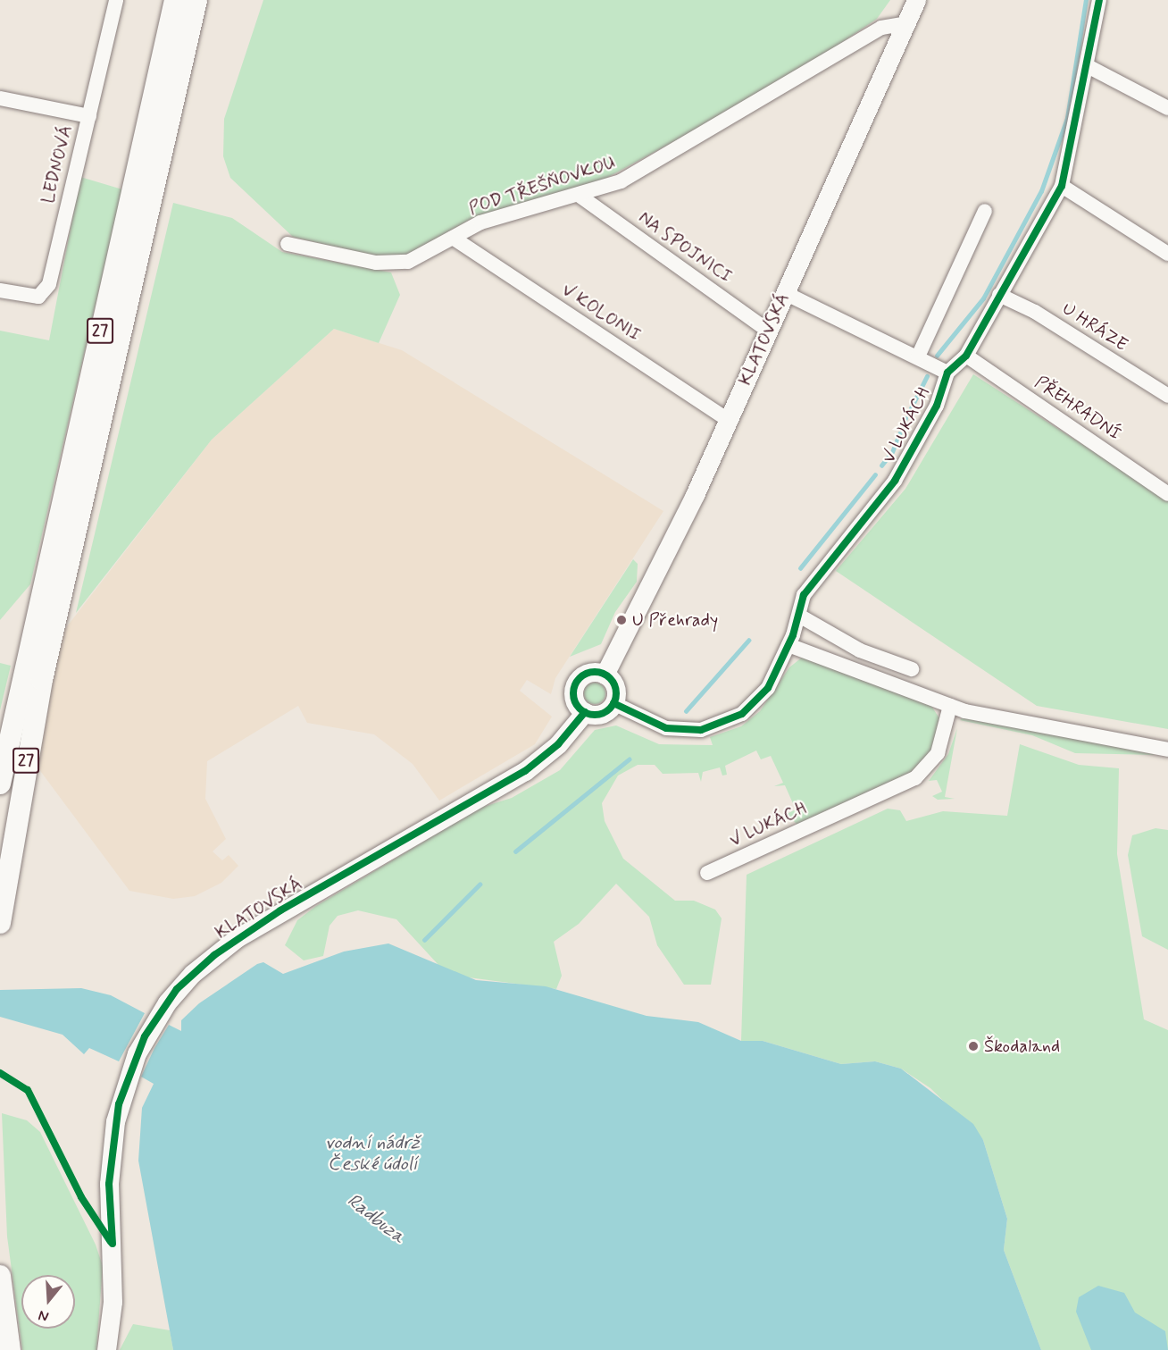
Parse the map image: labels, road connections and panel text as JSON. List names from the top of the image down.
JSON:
{
  "streets": {
    "highway": ["27"],
    "main road": ["KLATOVSKÁ"],
    "street": [
      "LEDNOVÁ",
      "POD TŘEŠŇOVKOU",
      "NA SPOJNICI",
      "V KOLONII",
      "U HRÁZE",
      "PŘEHRADNÍ",
      "V LUKÁCH"
    ]
  },
  "crossings": [
    ["POD TŘEŠŇOVKOU", "NA SPOJNICI"],
    ["POD TŘEŠŇOVKOU", "V KOLONII"],
    ["POD TŘEŠŇOVKOU", "KLATOVSKÁ"],
    ["NA SPOJNICI", "KLATOVSKÁ"],
    ["V KOLONII", "KLATOVSKÁ"],
    ["U HRÁZE", "V LUKÁCH"],
    ["KLATOVSKÁ", "V LUKÁCH"],
    ["PŘEHRADNÍ", "V LUKÁCH"]
  ],
  "water": ["vodní nádrž České údolí", "Radbuza"],
  "places": ["U Přehrady", "Škodaland"],
  "north": "bottom"
}
